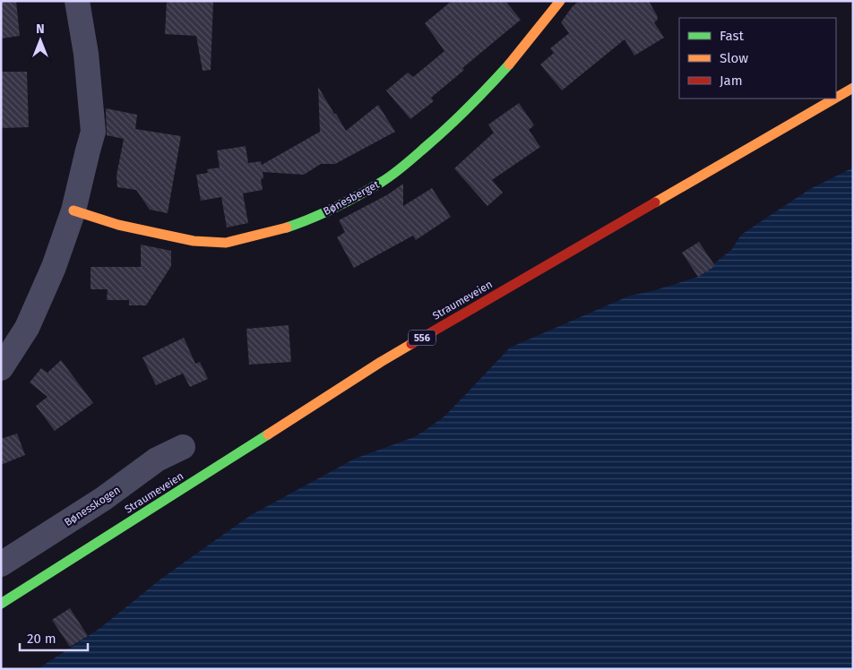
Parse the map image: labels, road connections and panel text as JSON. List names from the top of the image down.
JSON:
{
  "streets": {
    "main road": ["Bønesberget", "Straumeveien", "556"],
    "street": ["Bønesskogen"]
  },
  "legend": ["Fast", "Slow", "Jam"],
  "scale_bar": "20 m",
  "north": "top"
}
